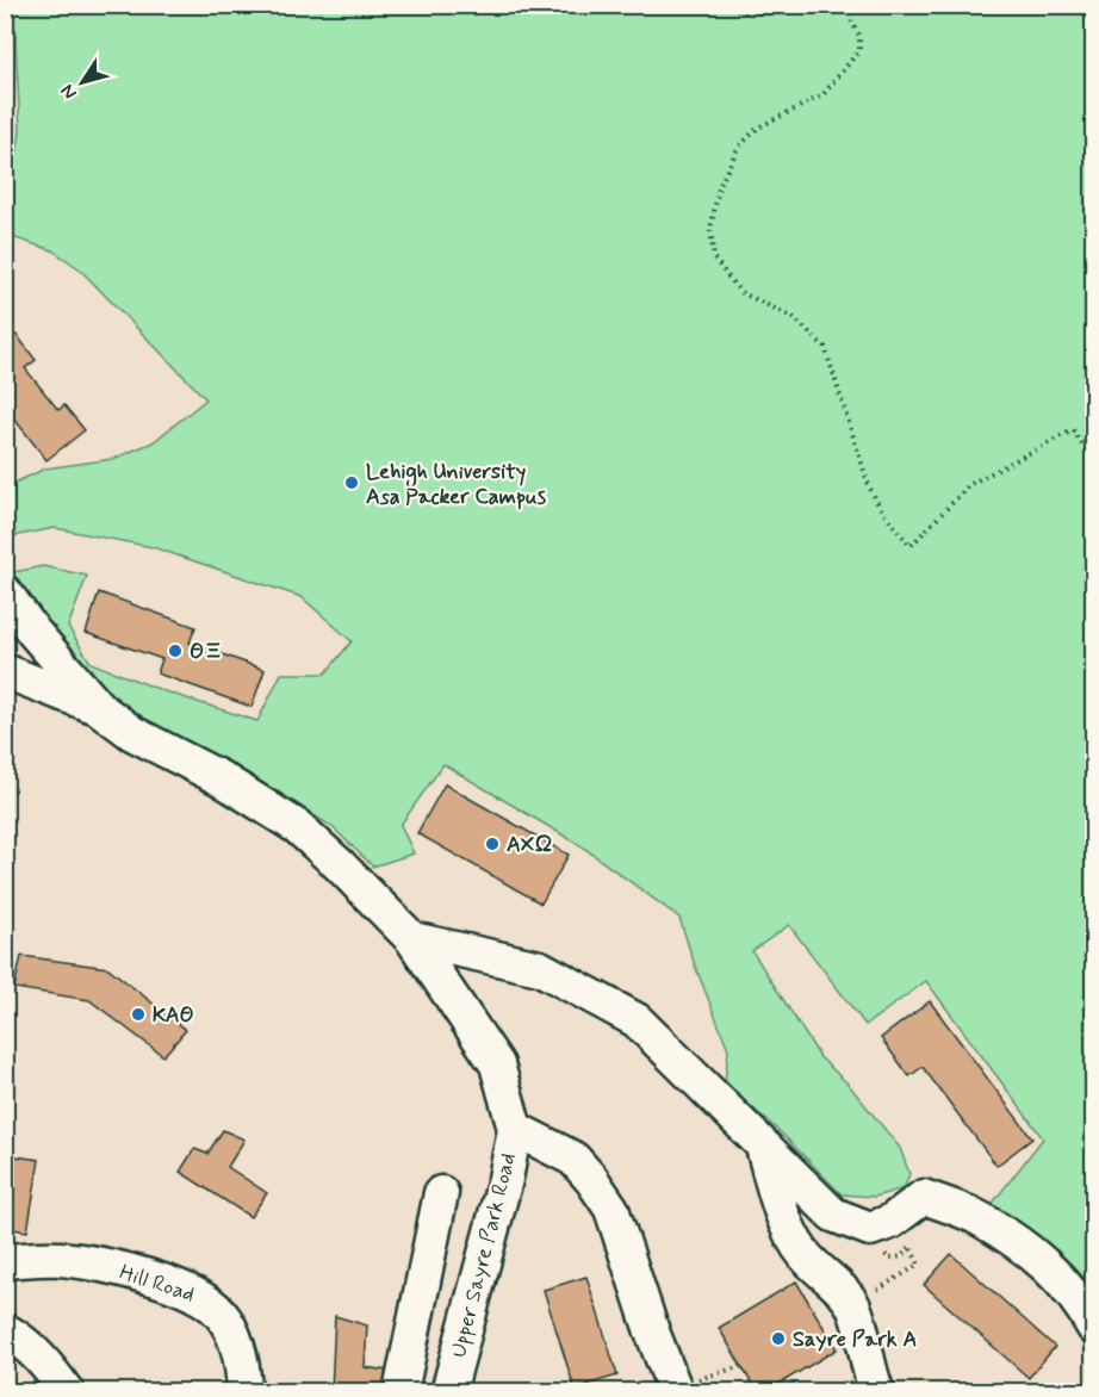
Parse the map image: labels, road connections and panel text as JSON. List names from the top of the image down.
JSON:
{
  "streets": {
    "street": ["Upper Sayre Park Road", "Hill Road"]
  },
  "places": [
    "Lehigh University Asa Packer Campus",
    "ΘΞ",
    "ΑΧΩ",
    "ΚΑΘ",
    "Sayre Park A"
  ],
  "north": "bottom left"
}
